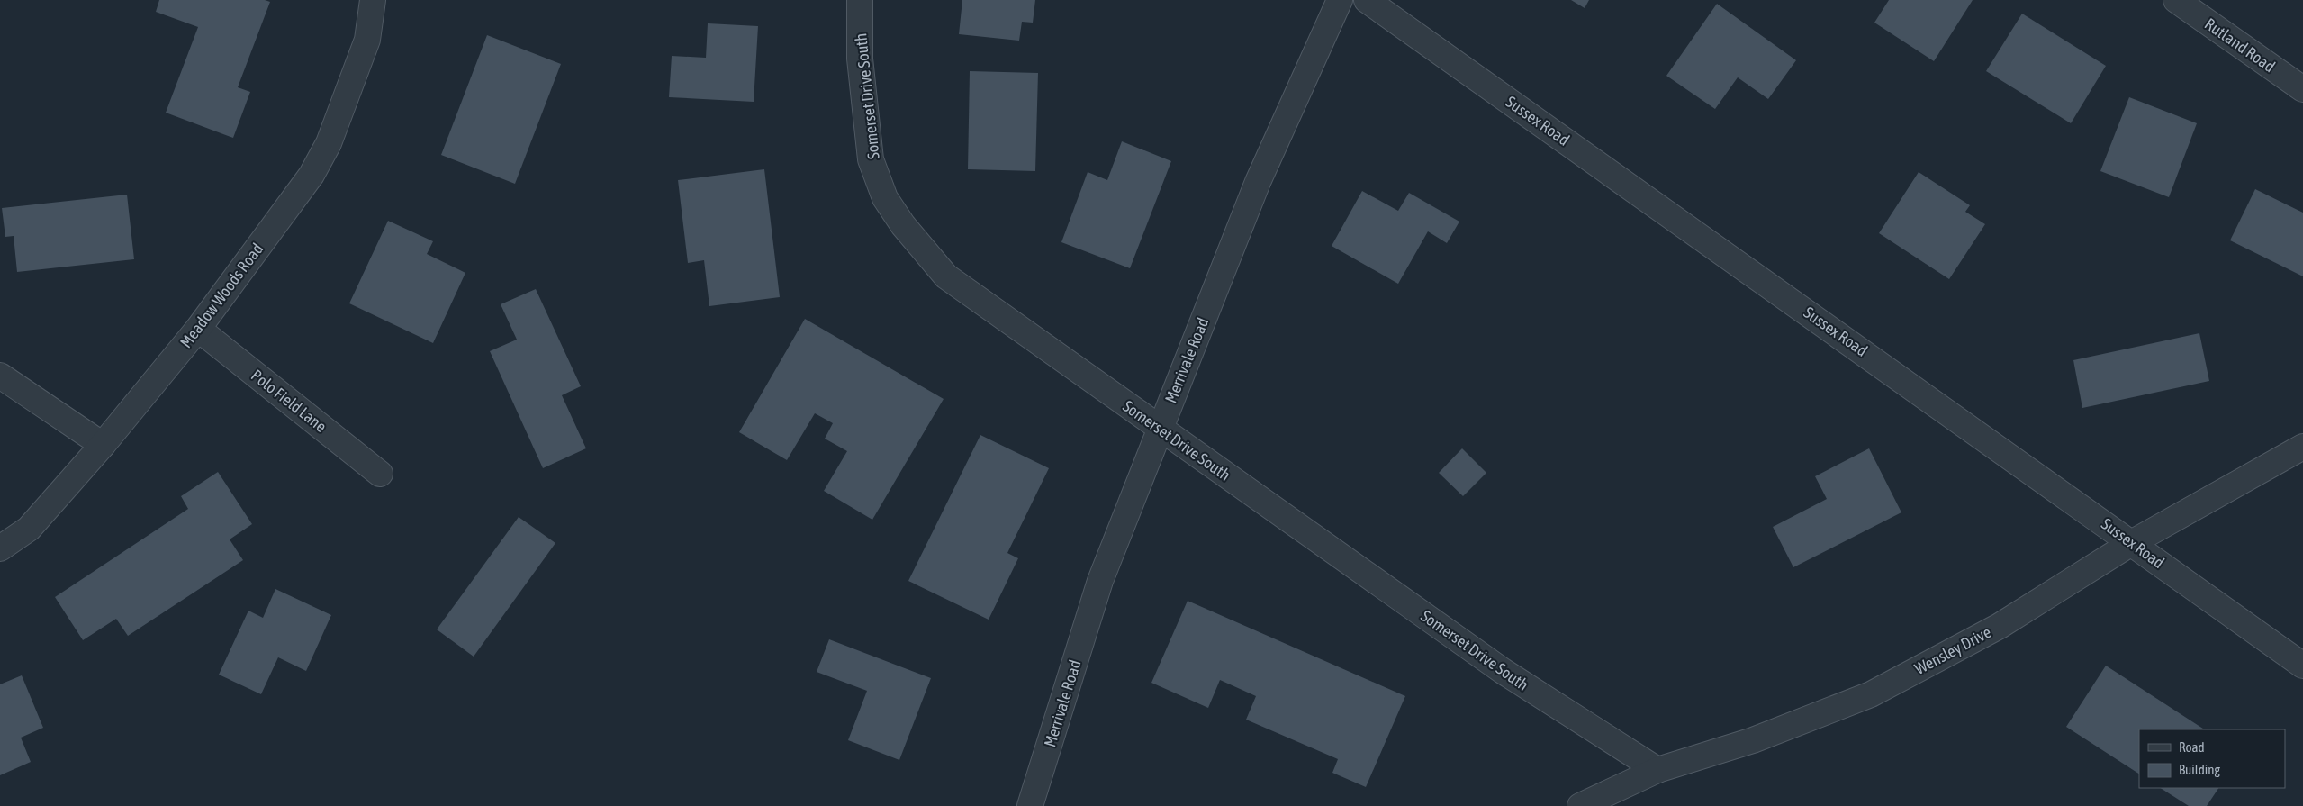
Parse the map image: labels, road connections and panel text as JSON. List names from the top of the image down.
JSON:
{
  "streets": {
    "street": [
      "Rutland Road",
      "Somerset Drive South",
      "Sussex Road",
      "Meadow Woods Road",
      "Merrivale Road",
      "Polo Field Lane",
      "Wensley Drive"
    ]
  },
  "crossings": [
    ["Somerset Drive South", "Merrivale Road"],
    ["Somerset Drive South", "Wensley Drive"],
    ["Sussex Road", "Wensley Drive"],
    ["Meadow Woods Road", "Polo Field Lane"]
  ],
  "legend": ["Road", "Building"]
}
